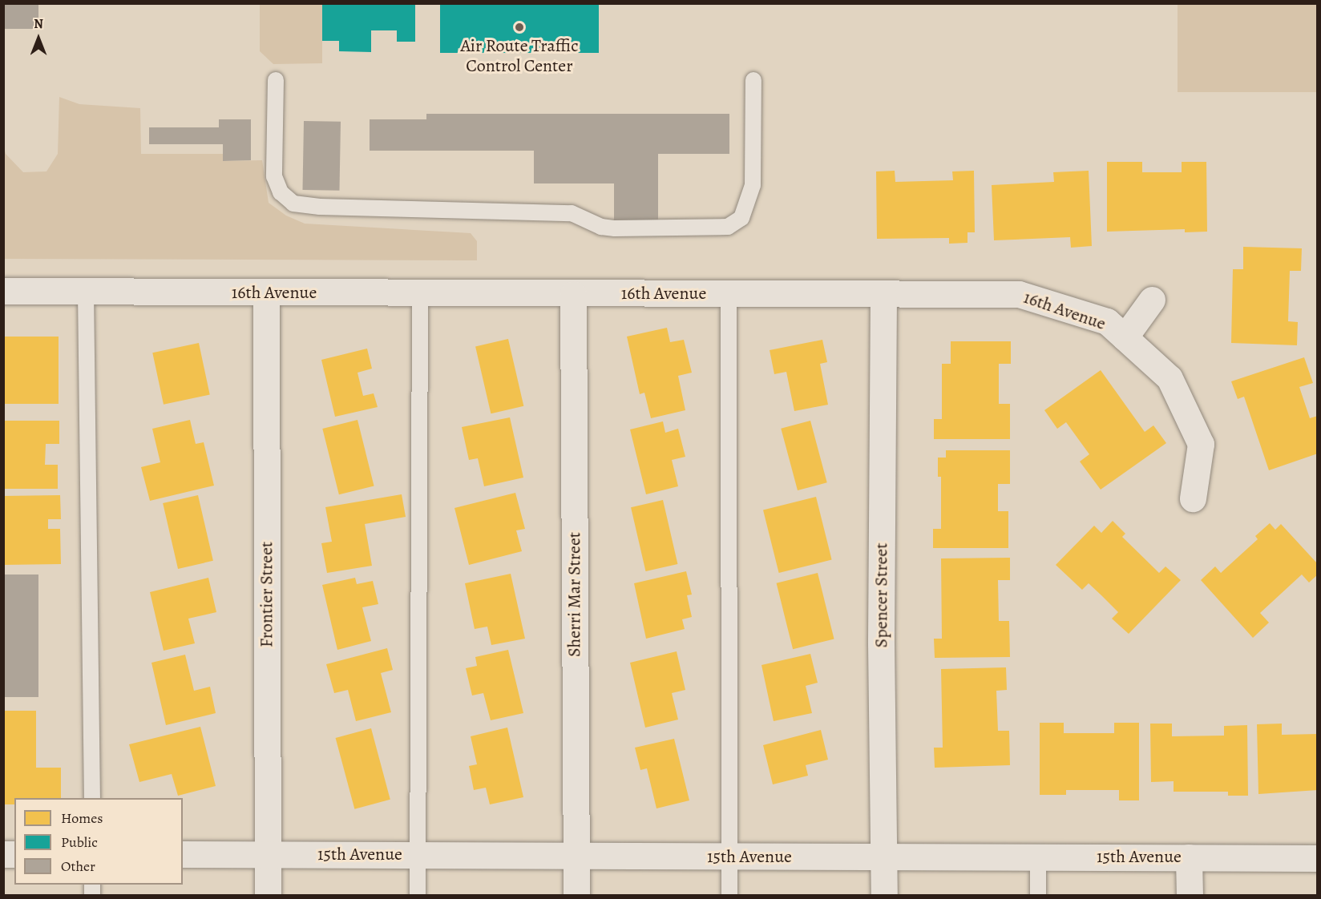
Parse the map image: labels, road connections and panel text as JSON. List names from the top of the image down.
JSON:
{
  "streets": {
    "street": [
      "16th Avenue",
      "Frontier Street",
      "Sherri Mar Street",
      "Spencer Street",
      "15th Avenue"
    ]
  },
  "crossings": [
    ["16th Avenue", "Frontier Street"],
    ["16th Avenue", "Sherri Mar Street"],
    ["16th Avenue", "Spencer Street"],
    ["Frontier Street", "15th Avenue"],
    ["Sherri Mar Street", "15th Avenue"],
    ["Spencer Street", "15th Avenue"]
  ],
  "places": ["Air Route Traffic Control Center"],
  "legend": ["Homes", "Public", "Other"],
  "north": "top"
}
